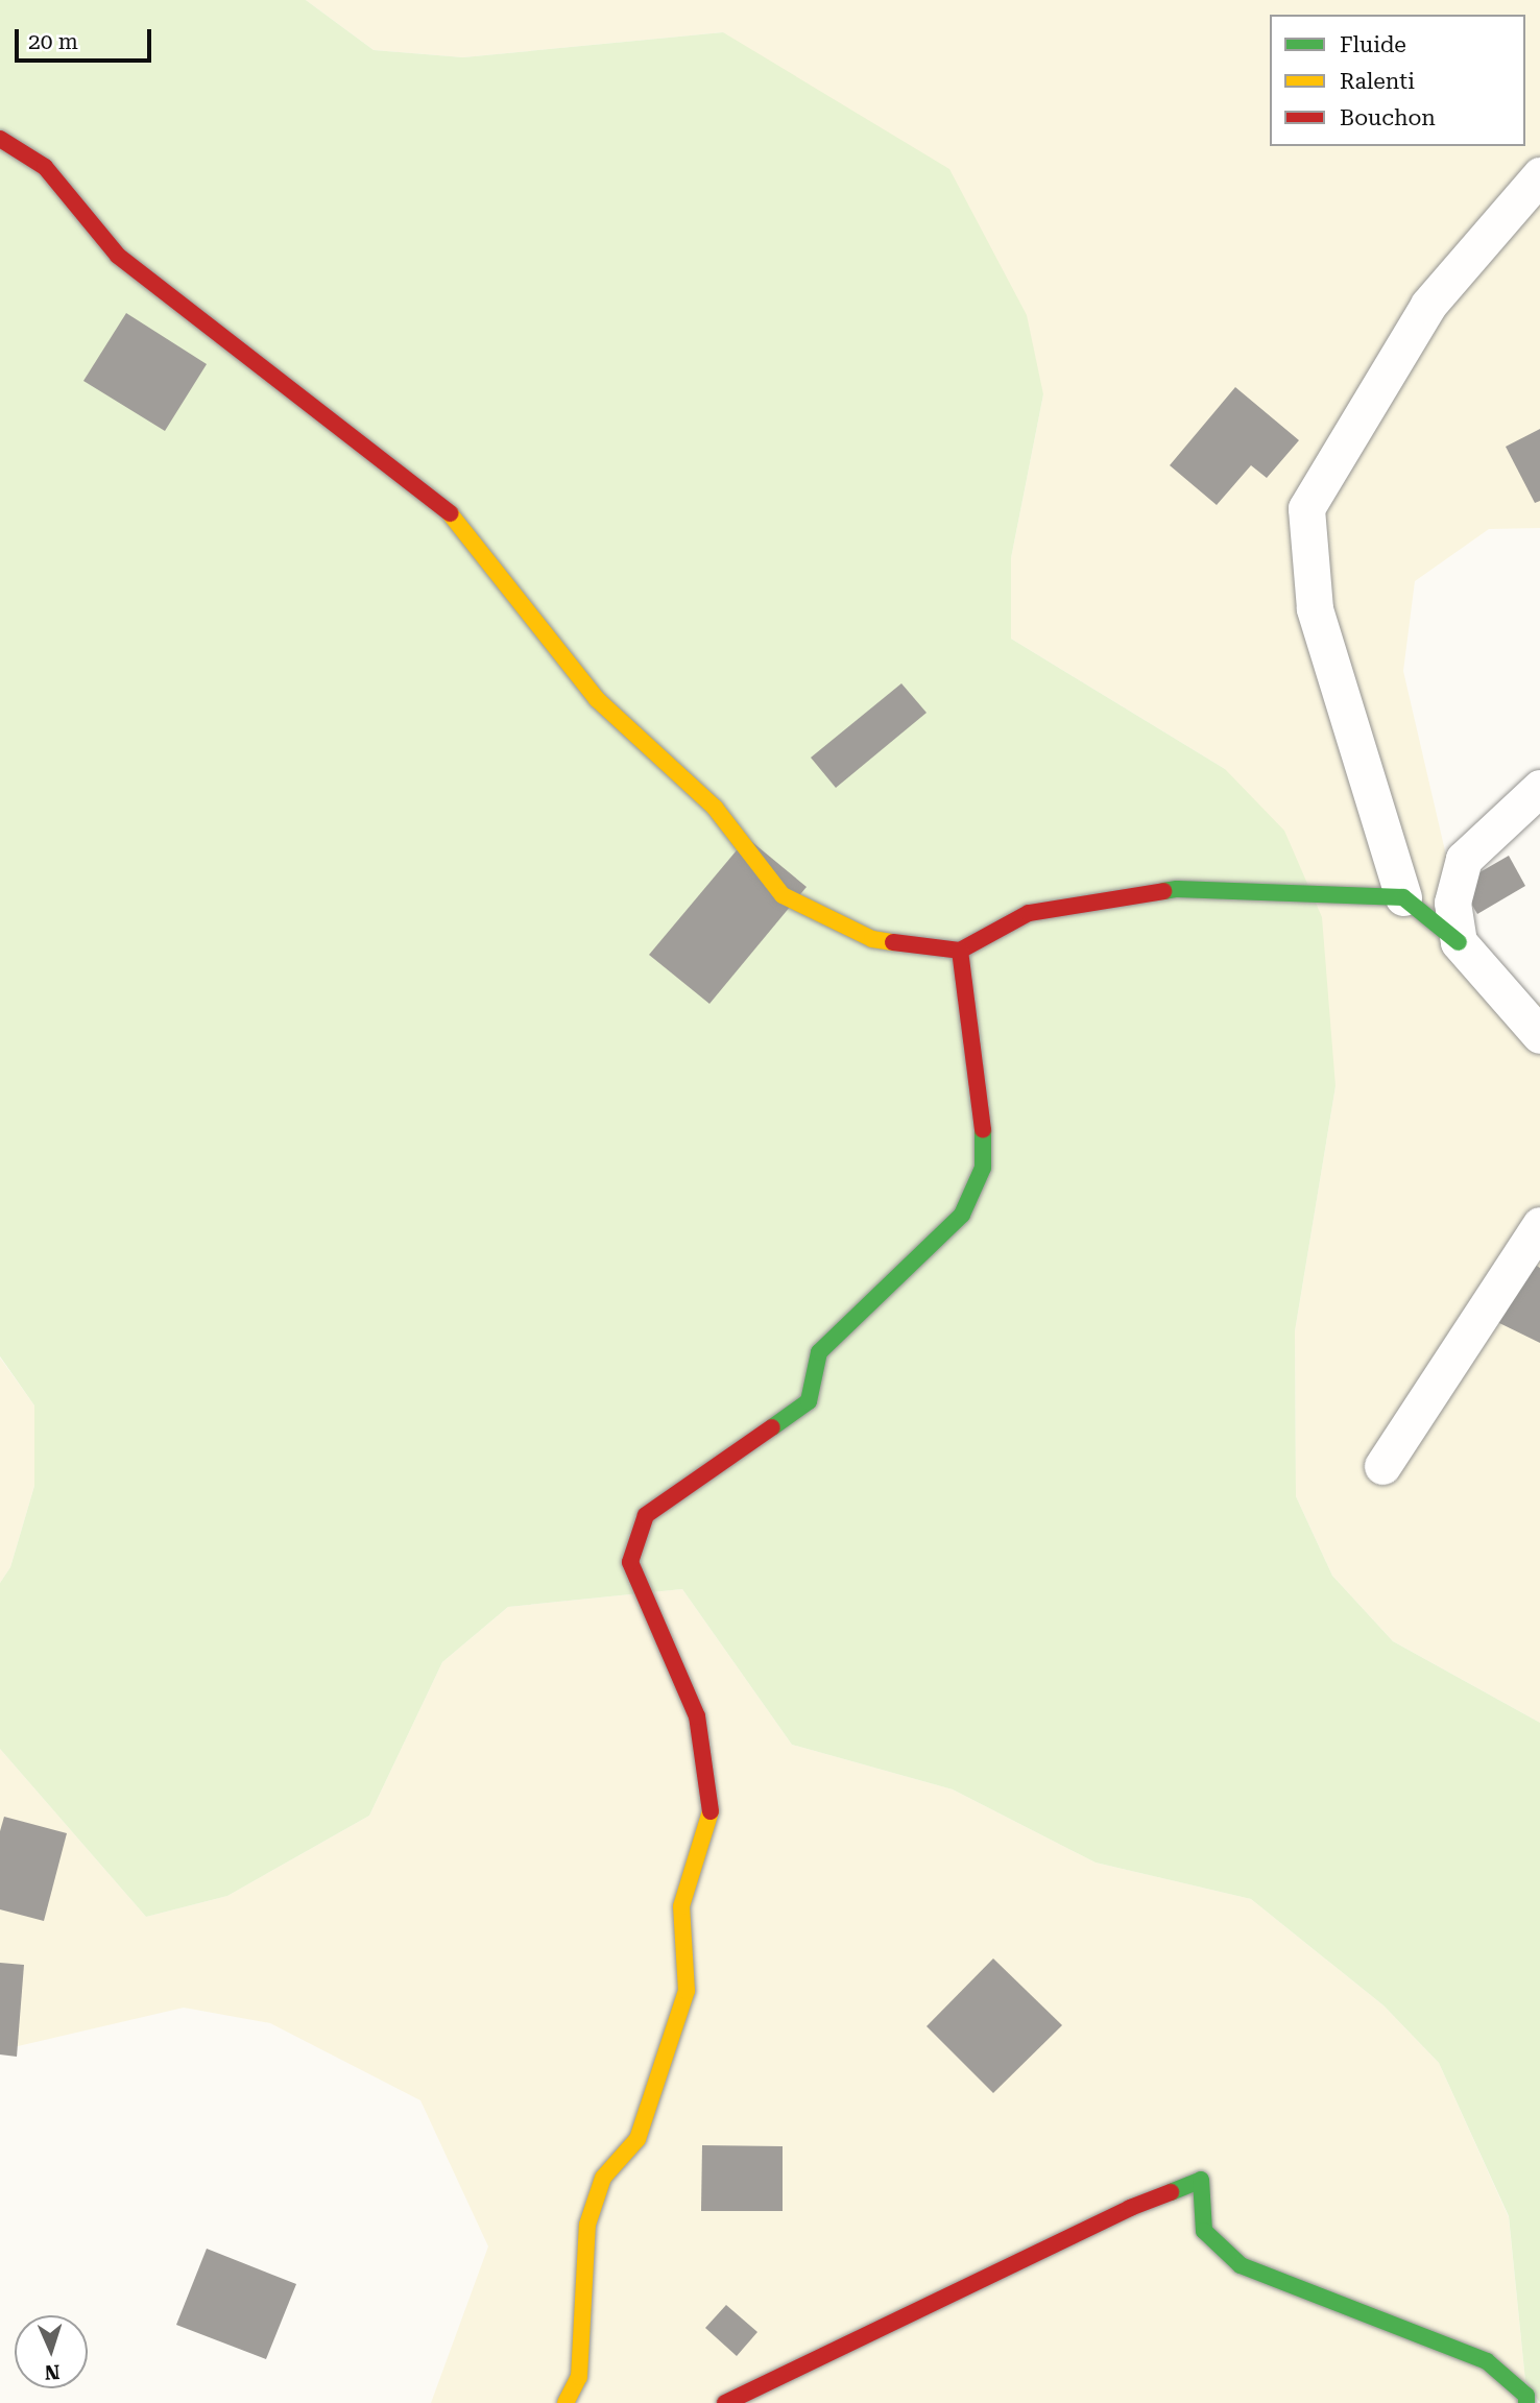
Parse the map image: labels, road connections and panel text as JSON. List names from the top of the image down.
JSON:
{
  "legend": ["Fluide", "Ralenti", "Bouchon"],
  "scale_bar": "20 m",
  "north": "bottom"
}
